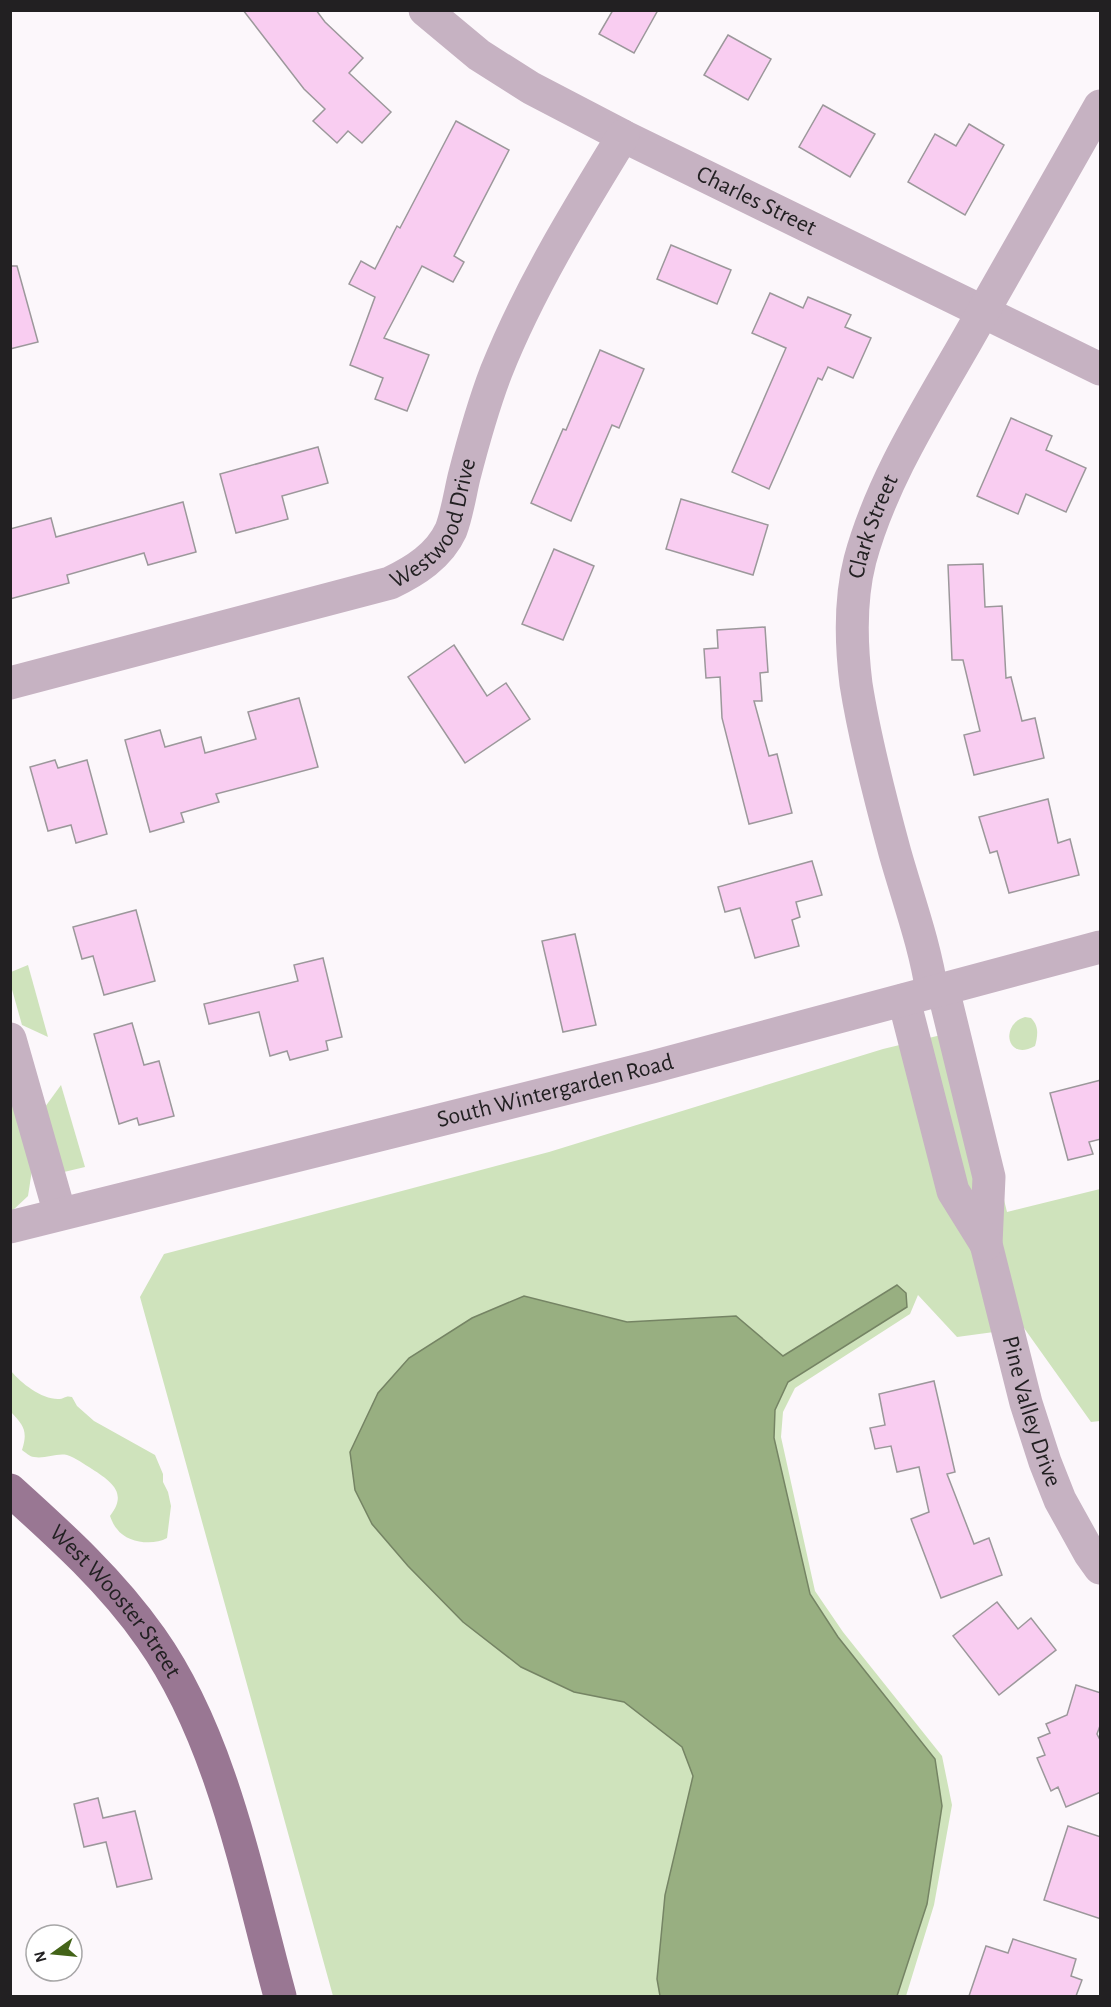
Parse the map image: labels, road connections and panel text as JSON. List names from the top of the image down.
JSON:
{
  "streets": {
    "main road": ["West Wooster Street"],
    "street": [
      "Charles Street",
      "Westwood Drive",
      "Clark Street",
      "South Wintergarden Road",
      "Pine Valley Drive"
    ]
  },
  "crossings": [
    ["Charles Street", "Westwood Drive"],
    ["Charles Street", "Clark Street"],
    ["Clark Street", "South Wintergarden Road"],
    ["Clark Street", "Pine Valley Drive"],
    ["South Wintergarden Road", "Pine Valley Drive"]
  ],
  "north": "left"
}
